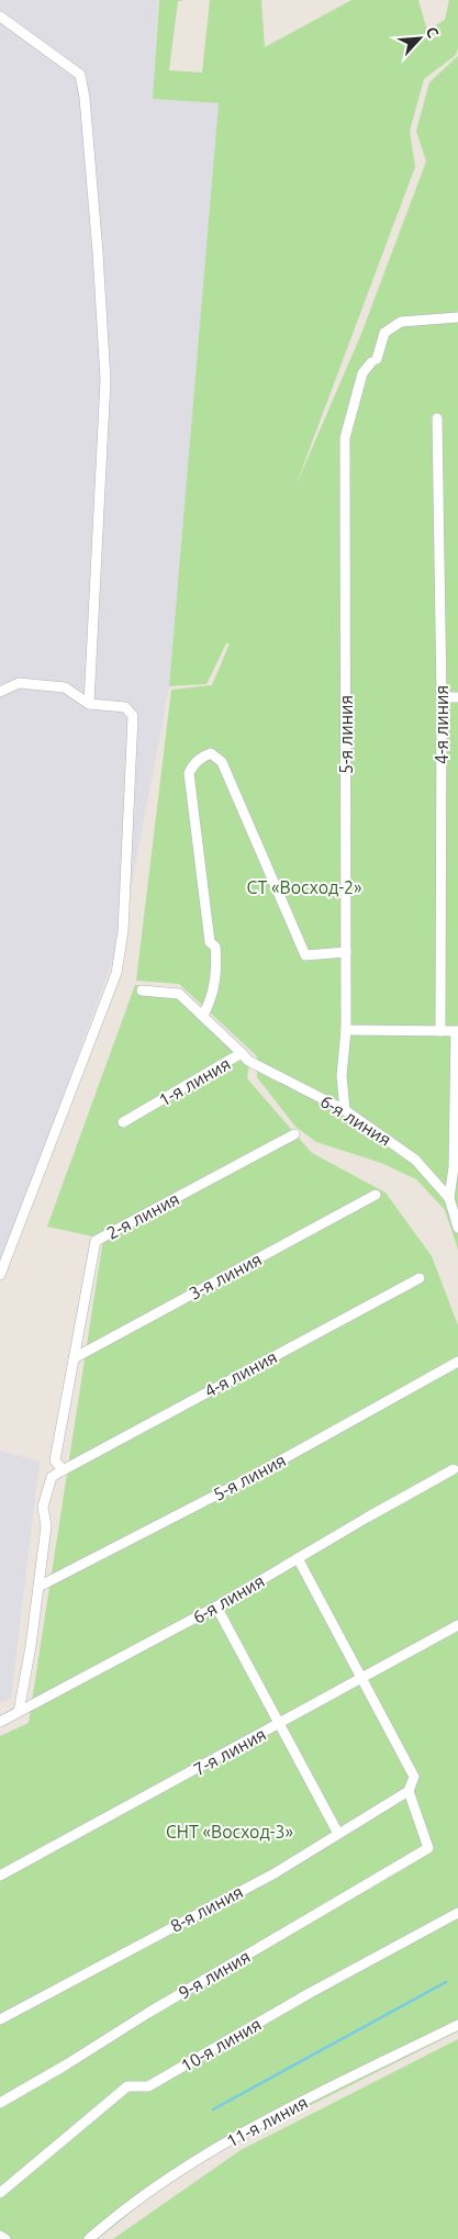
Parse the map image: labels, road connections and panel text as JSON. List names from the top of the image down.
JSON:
{
  "streets": {
    "street": [
      "4-я линия",
      "5-я линия",
      "1-я линия",
      "6-я линия",
      "2-я линия",
      "3-я линия",
      "7-я линия",
      "8-я линия",
      "9-я линия",
      "10-я линия",
      "11-я линия"
    ]
  },
  "crossings": [
    ["5-я линия", "6-я линия"],
    ["1-я линия", "6-я линия"],
    ["2-я линия", "3-я линия"],
    ["8-я линия", "9-я линия"]
  ],
  "parks": ["СТ «Восход-2»", "СНТ «Восход-3»"],
  "north": "top right"
}
